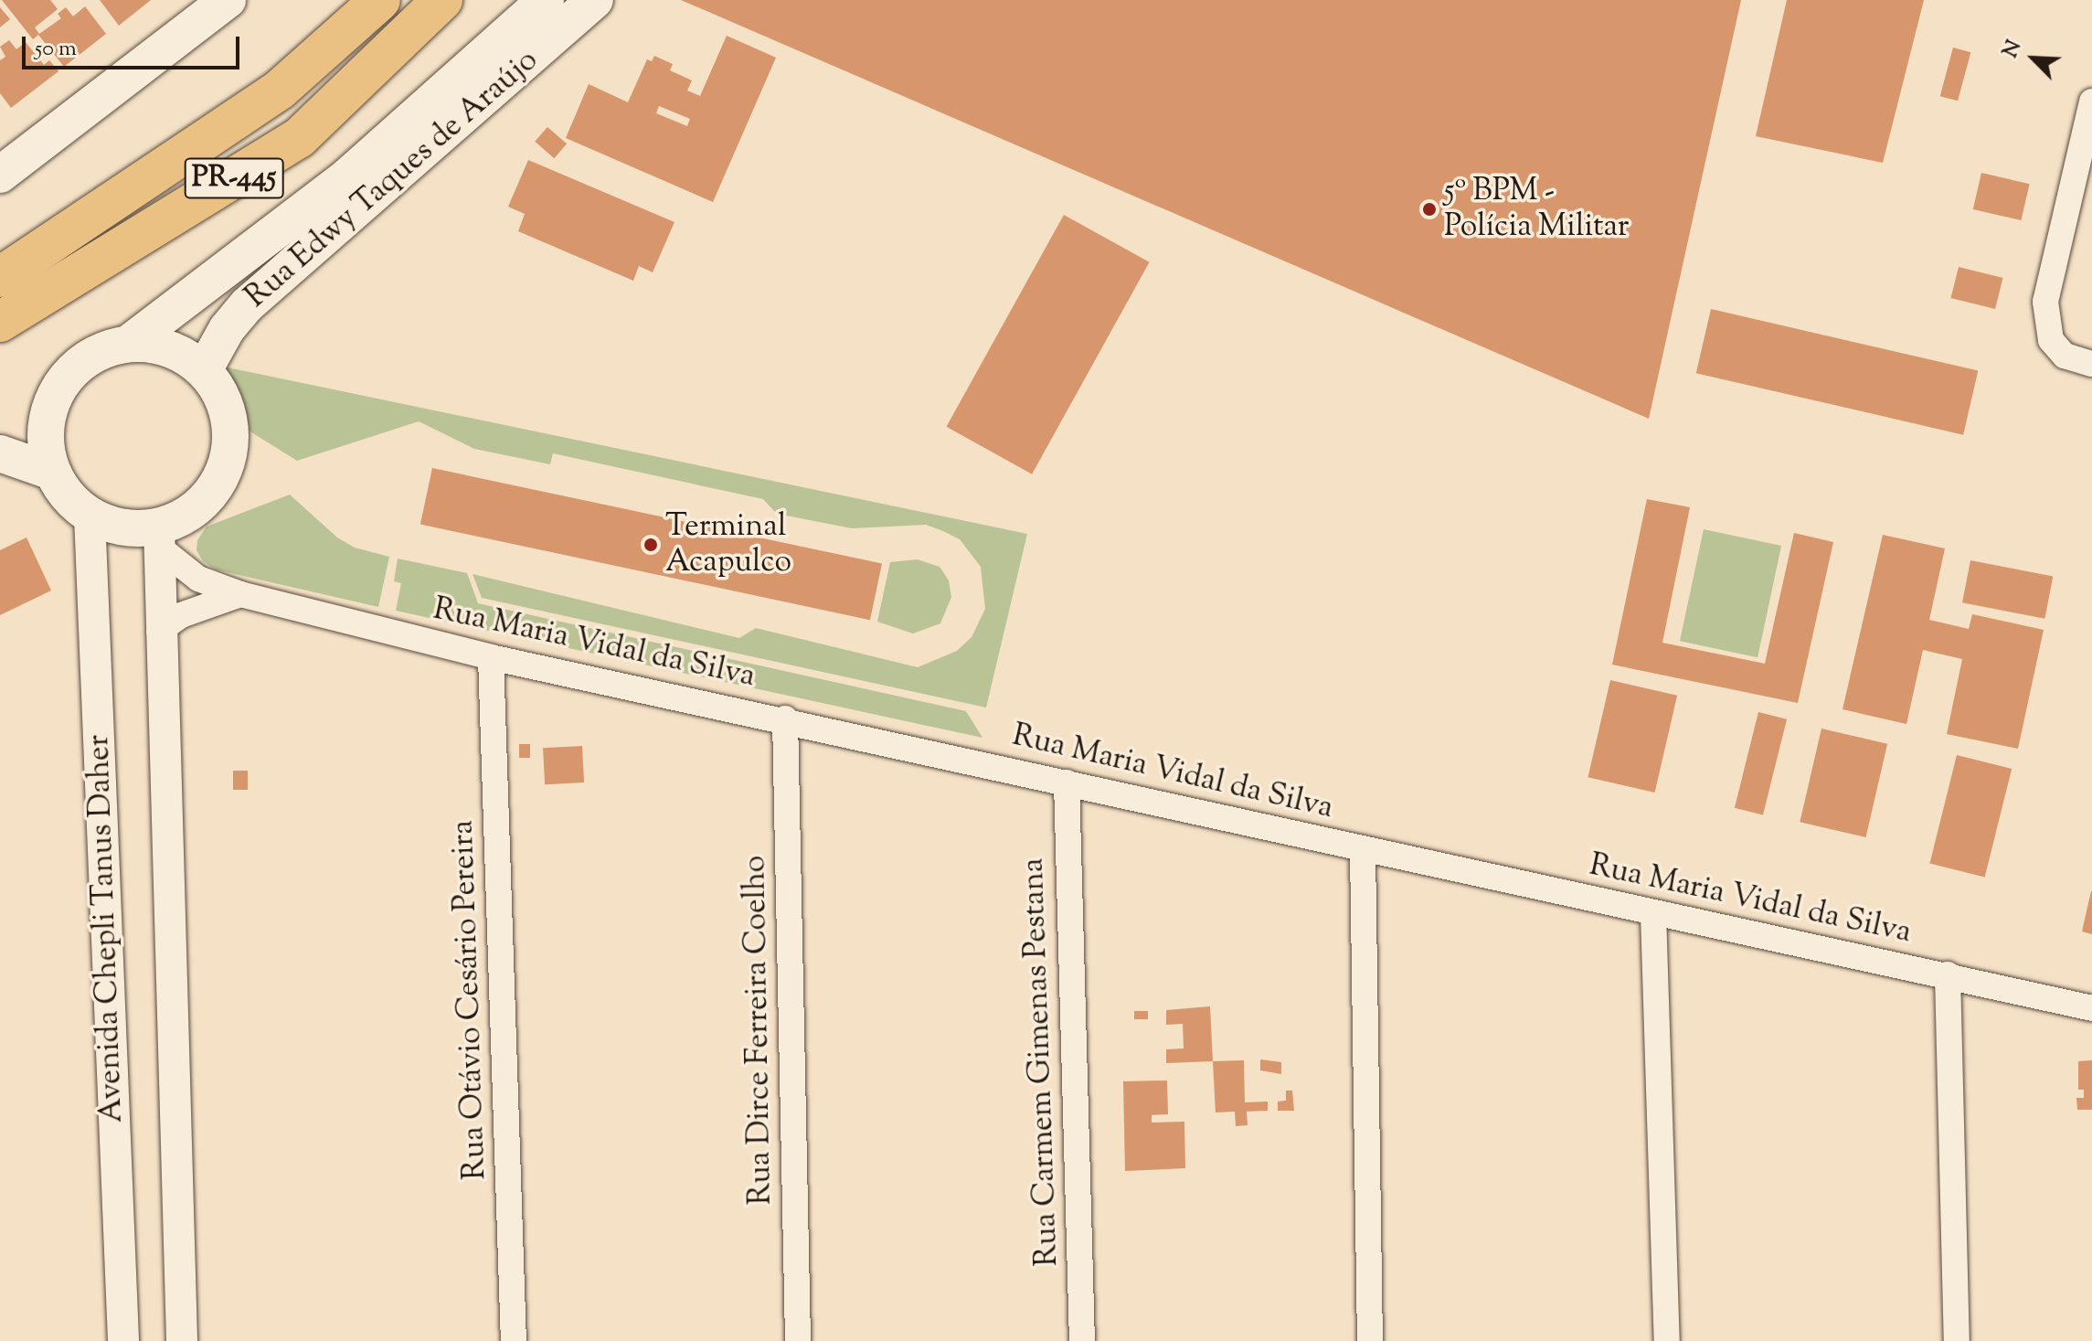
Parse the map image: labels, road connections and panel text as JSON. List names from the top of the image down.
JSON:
{
  "streets": {
    "highway": ["PR-445"],
    "main road": ["Rua Edwy Taques de Araújo"],
    "street": [
      "Rua Maria Vidal da Silva",
      "Avenida Chepli Tanus Daher",
      "Rua Otávio Cesário Pereira",
      "Rua Dirce Ferreira Coelho",
      "Rua Carmem Gimenas Pestana"
    ]
  },
  "crossings": [
    ["Rua Edwy Taques de Araújo", "Rua Maria Vidal da Silva"],
    ["Rua Edwy Taques de Araújo", "Avenida Chepli Tanus Daher"],
    ["Rua Maria Vidal da Silva", "Avenida Chepli Tanus Daher"],
    ["Rua Maria Vidal da Silva", "Rua Otávio Cesário Pereira"],
    ["Rua Maria Vidal da Silva", "Rua Dirce Ferreira Coelho"],
    ["Rua Maria Vidal da Silva", "Rua Carmem Gimenas Pestana"]
  ],
  "places": ["5º BPM - Polícia Militar", "Terminal Acapulco"],
  "scale_bar": "50 m",
  "north": "top left"
}
